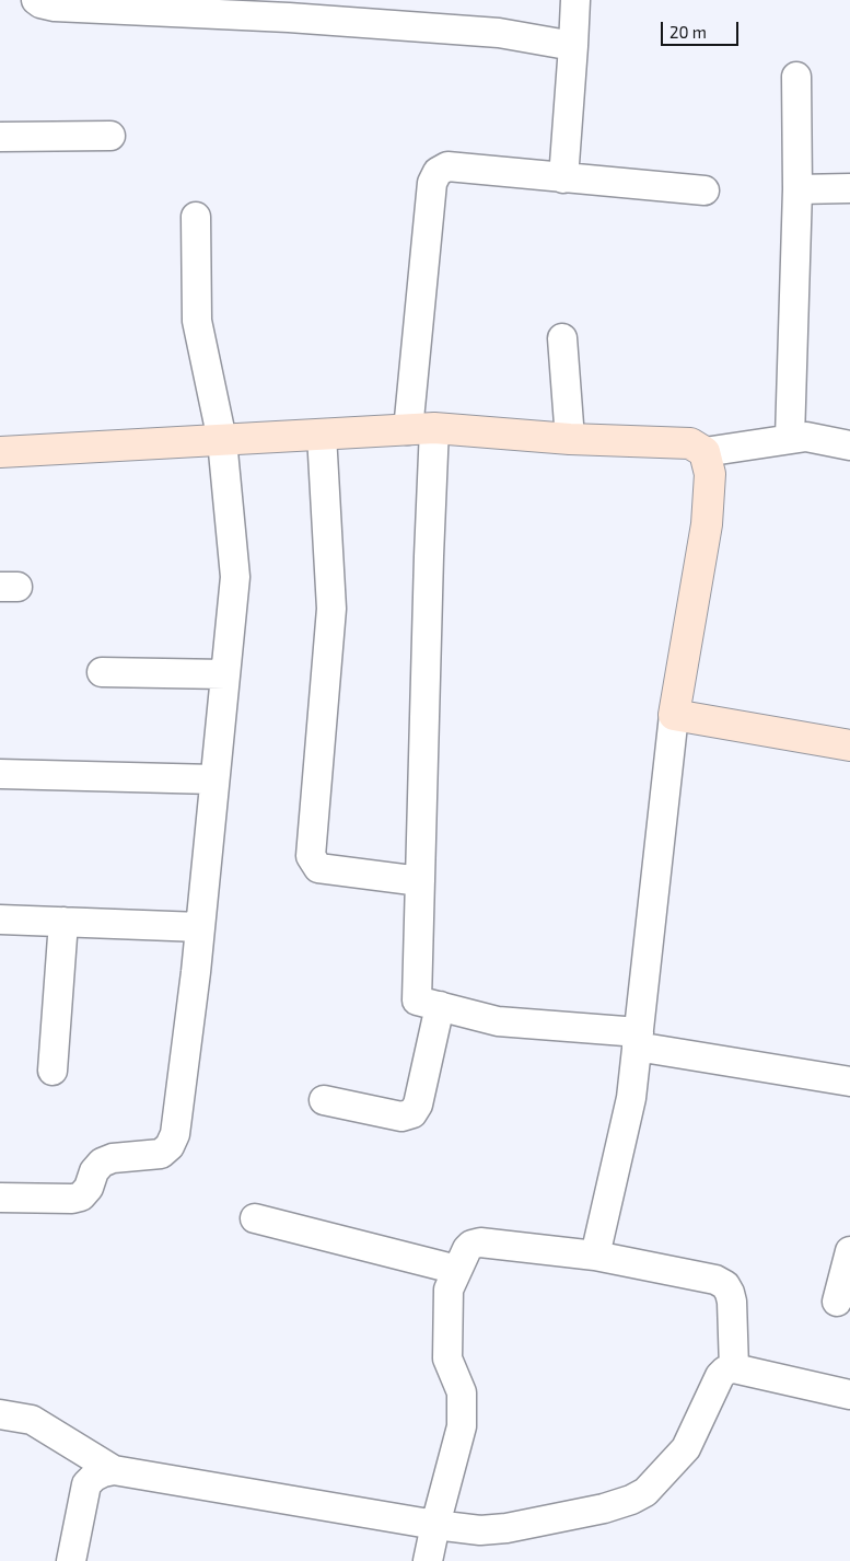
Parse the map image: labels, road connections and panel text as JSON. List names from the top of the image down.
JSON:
{
  "scale_bar": "20 m"
}
